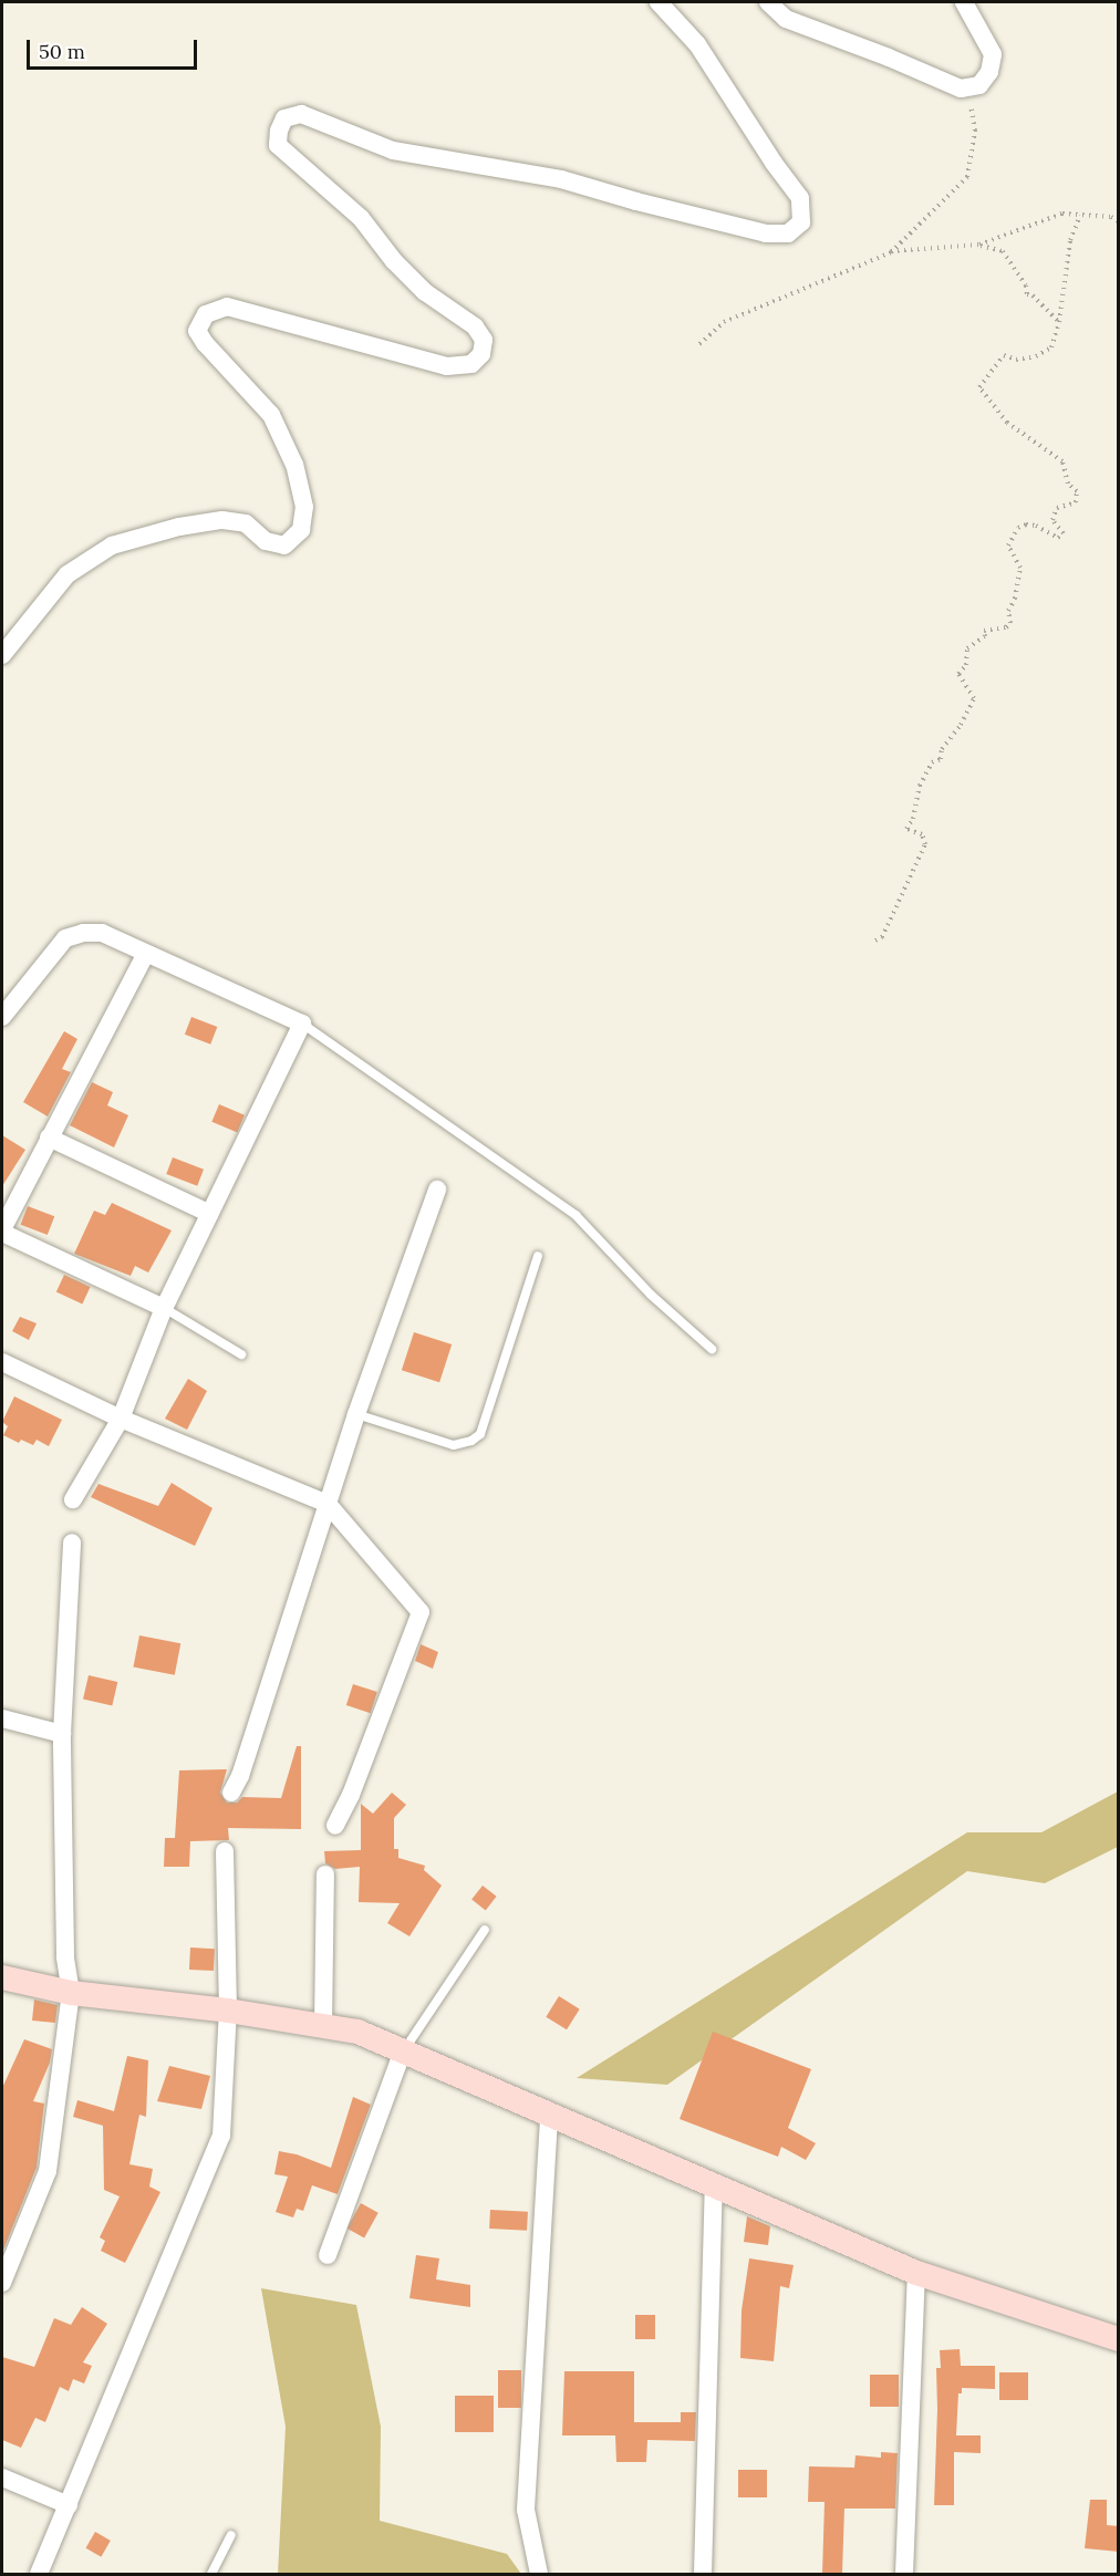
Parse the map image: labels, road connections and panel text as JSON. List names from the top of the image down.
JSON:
{
  "scale_bar": "50 m"
}
